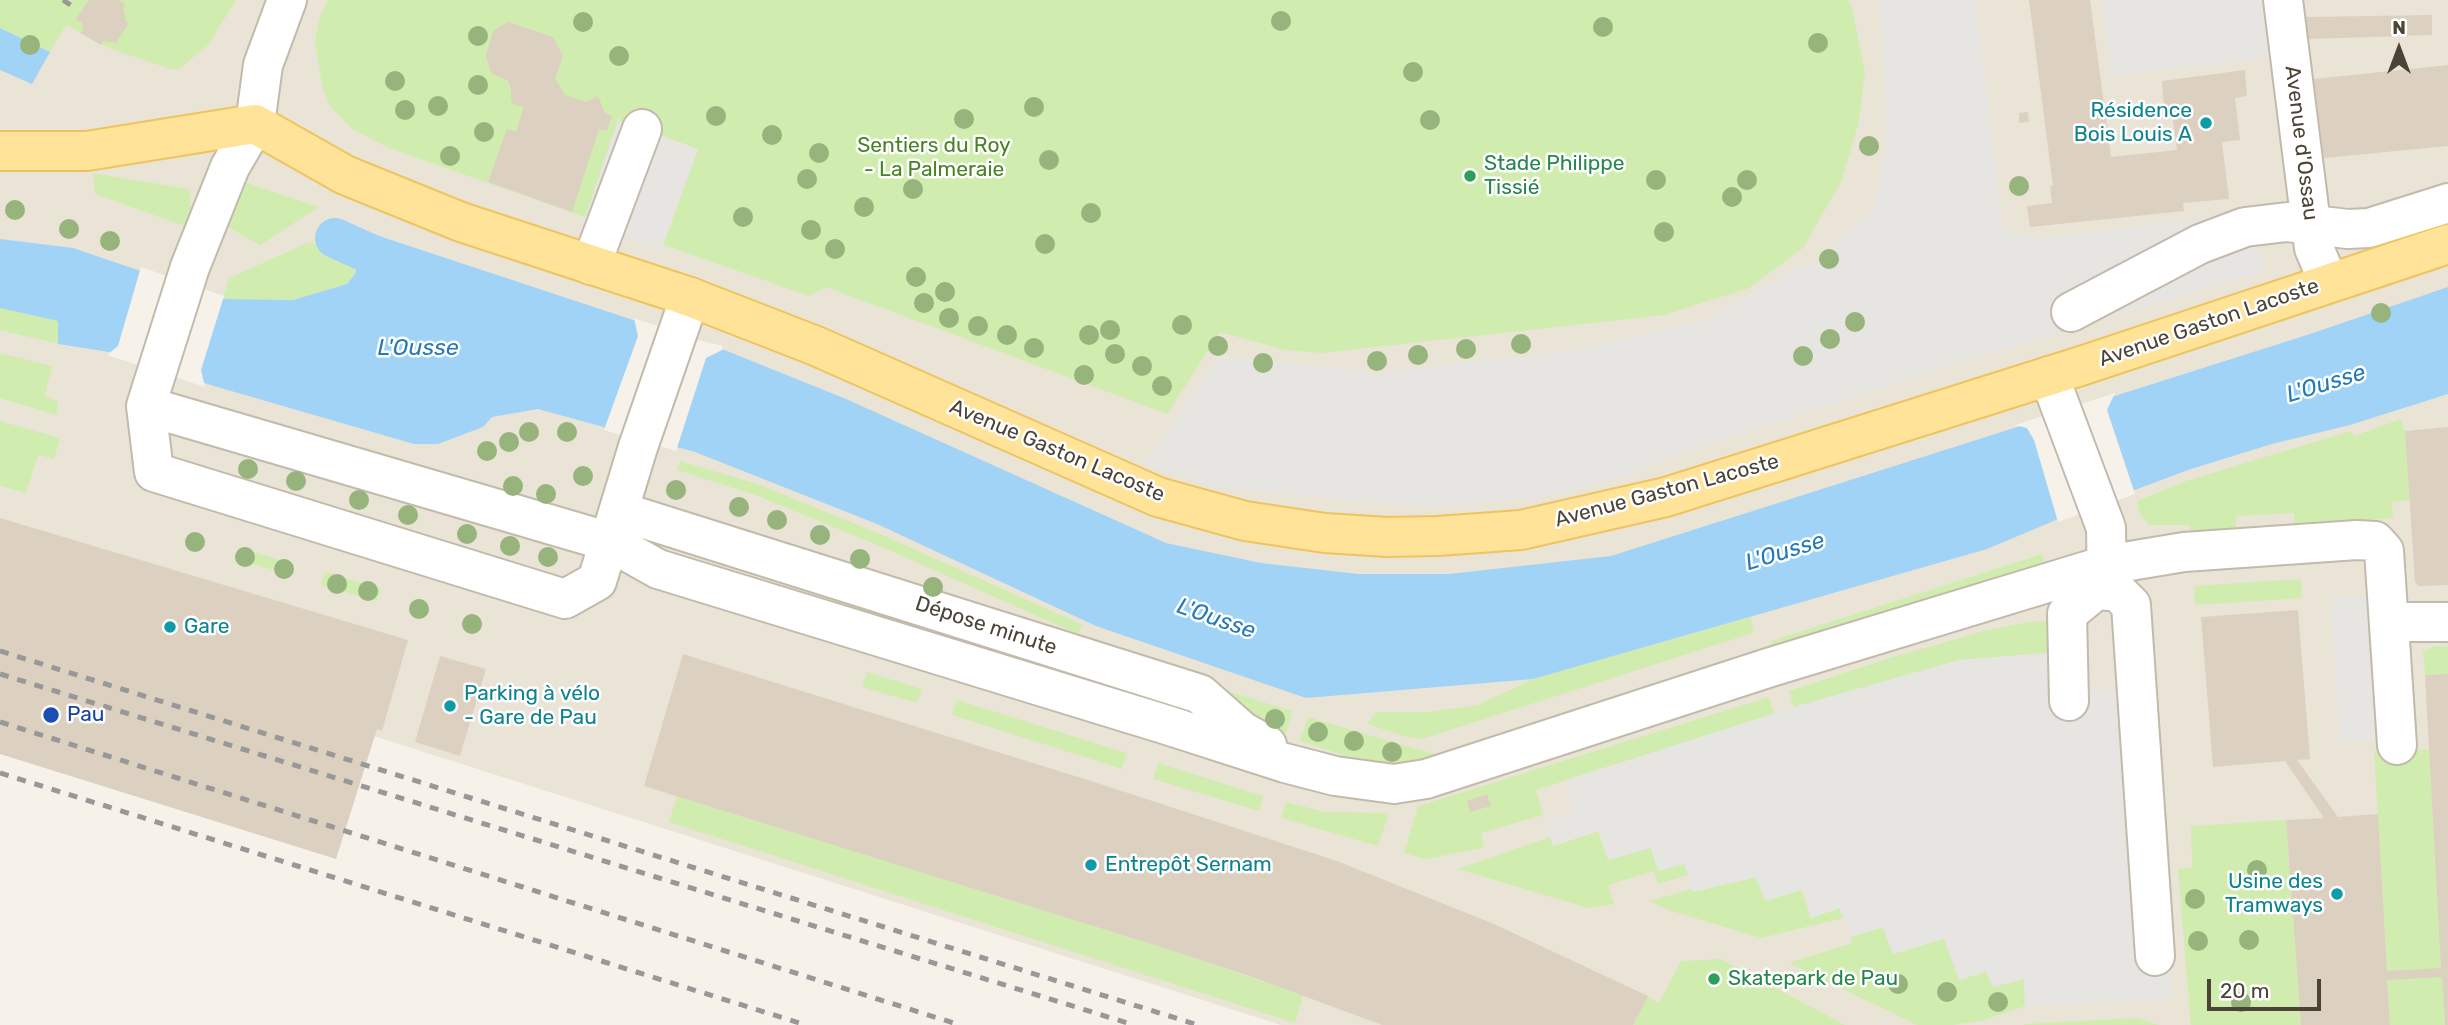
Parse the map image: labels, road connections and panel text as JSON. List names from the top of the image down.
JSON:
{
  "streets": {
    "main road": ["Avenue Gaston Lacoste"],
    "street": ["Avenue d'Ossau"]
  },
  "crossings": [
    ["Avenue d'Ossau", "Avenue Gaston Lacoste"]
  ],
  "water": ["L'Ousse"],
  "parks": ["Sentiers du Roy - La Palmeraie"],
  "places": [
    "Résidence Bois Louis A",
    "Stade Philippe Tissié",
    "Gare",
    "Parking à vélo - Gare de Pau",
    "Pau",
    "Entrepôt Sernam",
    "Usine des Tramways",
    "Skatepark de Pau"
  ],
  "scale_bar": "20 m",
  "north": "top"
}
